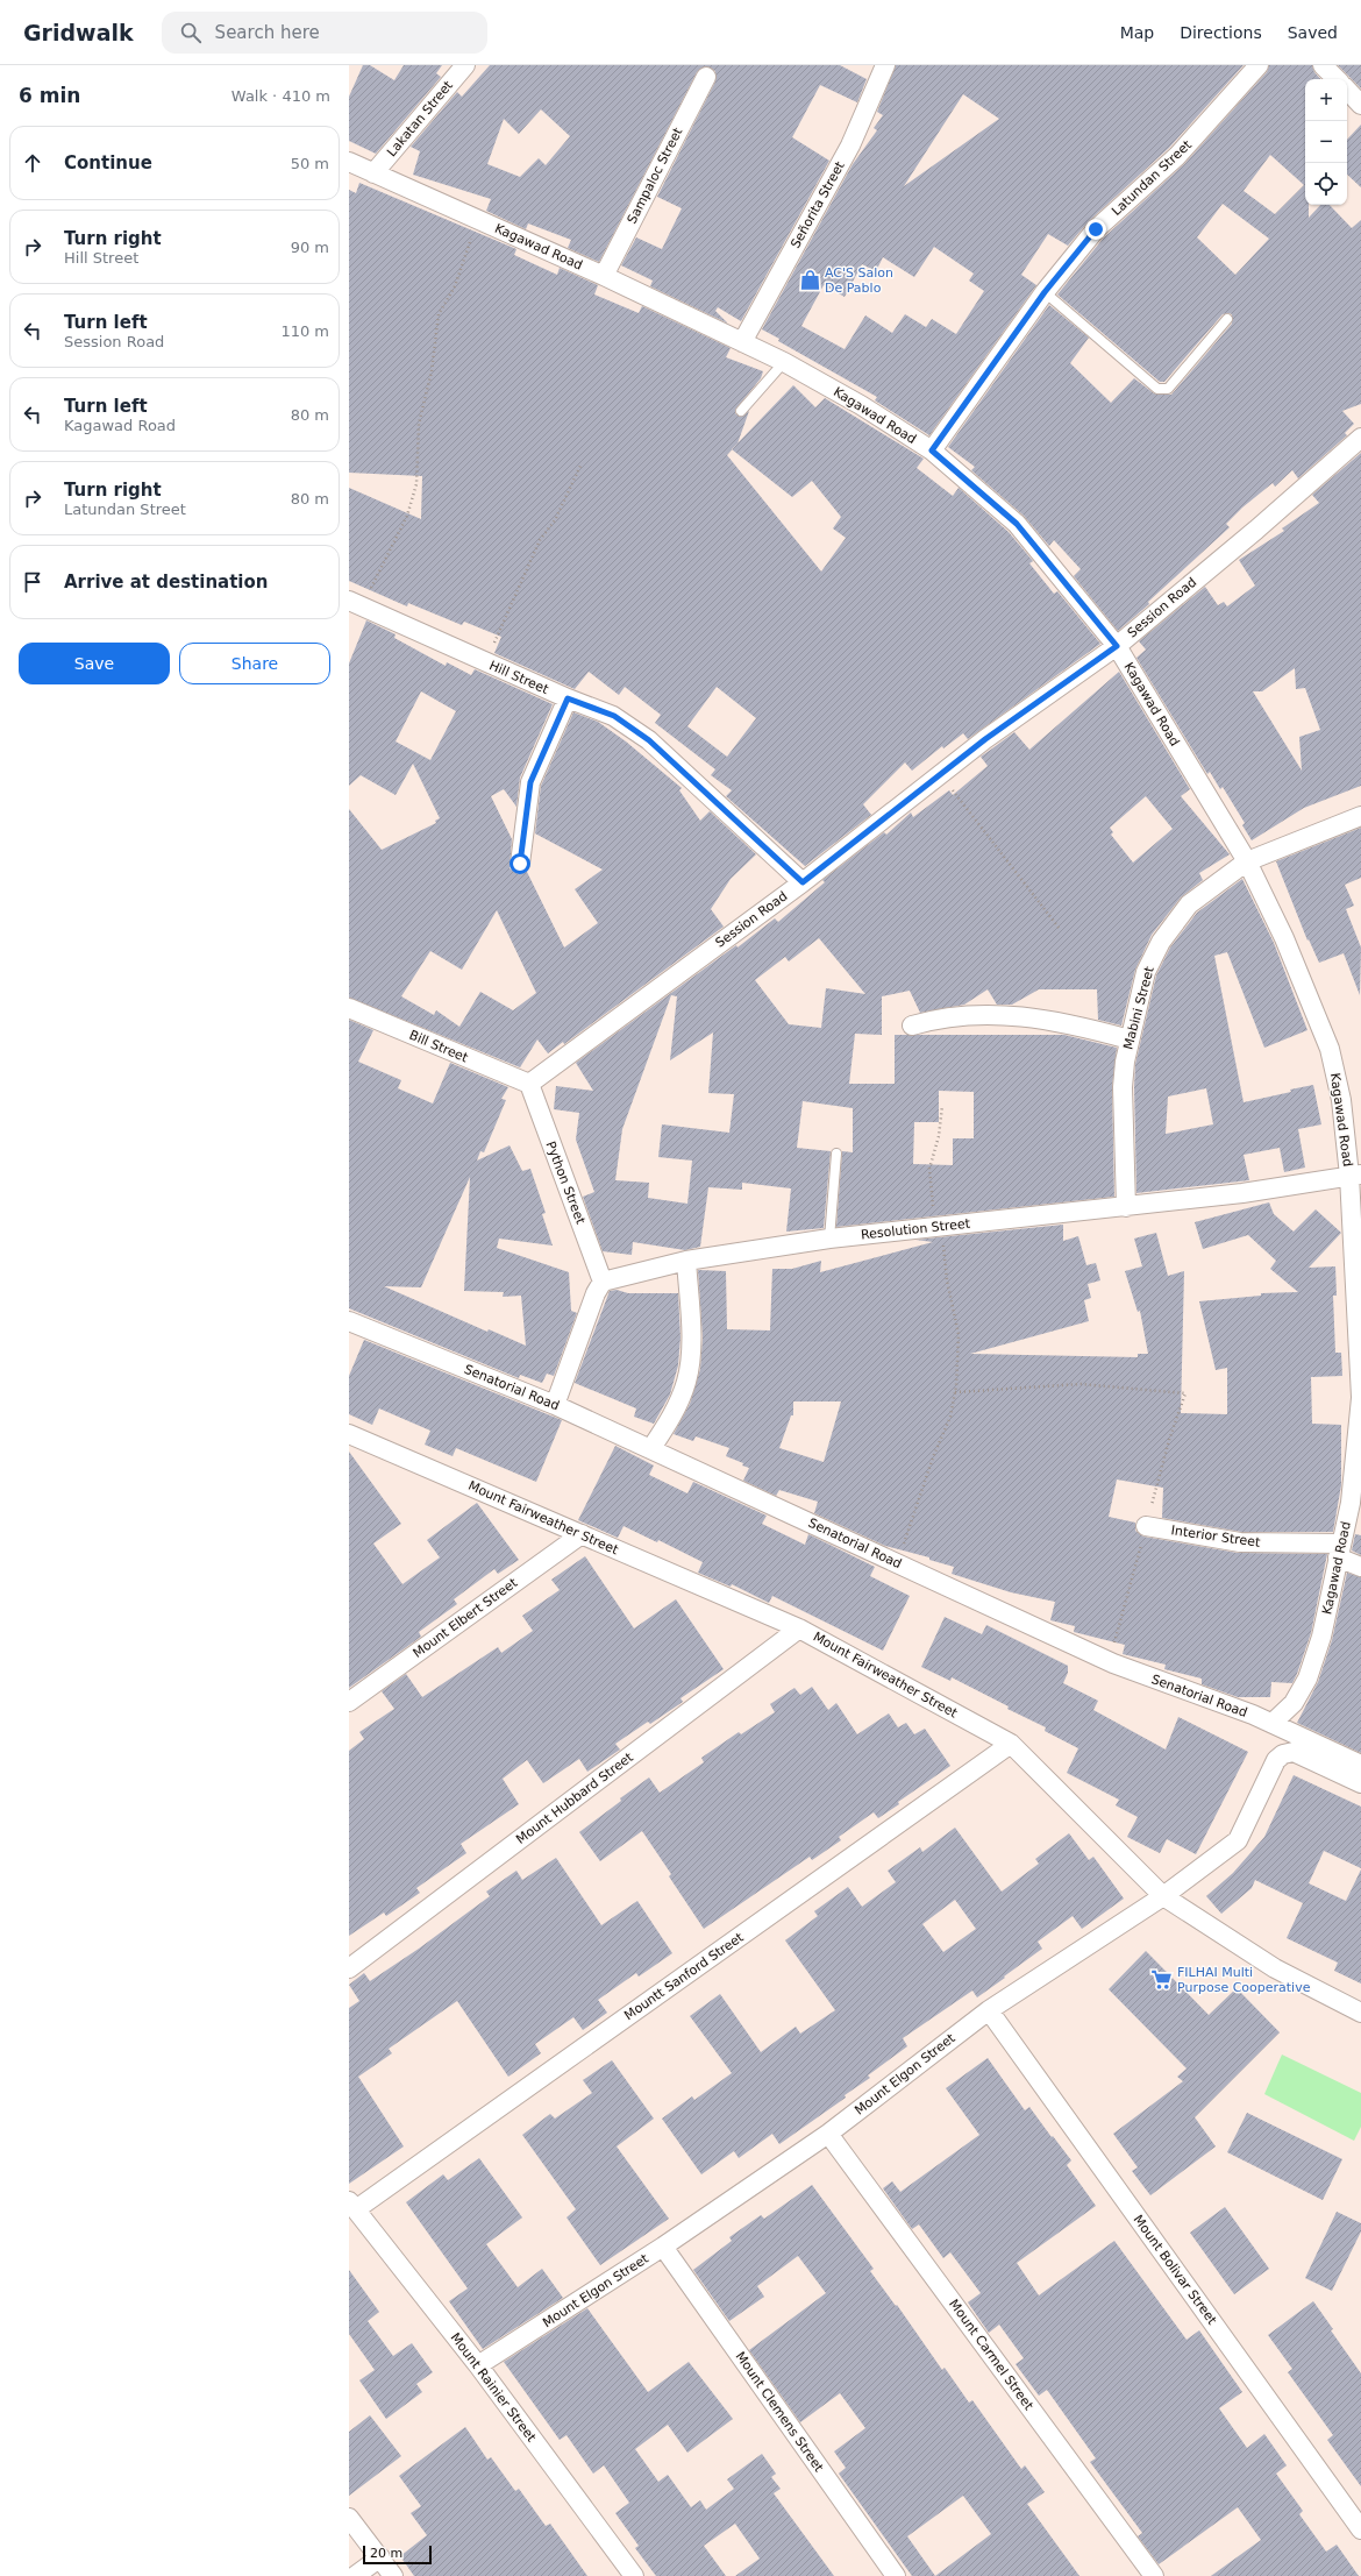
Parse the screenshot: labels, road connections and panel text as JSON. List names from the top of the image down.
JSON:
{
  "streets": {
    "street": [
      "Lakatan Street",
      "Sampaloc Street",
      "Latundan Street",
      "Señorita Street",
      "Kagawad Road",
      "Session Road",
      "Hill Street",
      "Mabini Street",
      "Bill Street",
      "Python Street",
      "Resolution Street",
      "Senatorial Road",
      "Mount Fairweather Street",
      "Interior Street",
      "Mount Elbert Street",
      "Mount Hubbard Street",
      "Mountt Sanford Street",
      "Mount Elgon Street",
      "Mount Bolivar Street",
      "Mount Carmel Street",
      "Mount Rainier Street",
      "Mount Clemens Street"
    ]
  },
  "crossings": [
    ["Lakatan Street", "Kagawad Road"],
    ["Sampaloc Street", "Kagawad Road"],
    ["Latundan Street", "Kagawad Road"],
    ["Señorita Street", "Kagawad Road"],
    ["Kagawad Road", "Session Road"],
    ["Kagawad Road", "Mabini Street"],
    ["Kagawad Road", "Resolution Street"],
    ["Kagawad Road", "Senatorial Road"],
    ["Kagawad Road", "Interior Street"],
    ["Session Road", "Hill Street"],
    ["Session Road", "Bill Street"],
    ["Session Road", "Python Street"],
    ["Mabini Street", "Resolution Street"],
    ["Bill Street", "Python Street"],
    ["Python Street", "Resolution Street"],
    ["Mount Fairweather Street", "Mount Elbert Street"],
    ["Mount Fairweather Street", "Mount Hubbard Street"],
    ["Mount Fairweather Street", "Mountt Sanford Street"],
    ["Mount Fairweather Street", "Mount Elgon Street"],
    ["Mountt Sanford Street", "Mount Rainier Street"],
    ["Mount Elgon Street", "Mount Bolivar Street"],
    ["Mount Elgon Street", "Mount Carmel Street"],
    ["Mount Elgon Street", "Mount Rainier Street"],
    ["Mount Elgon Street", "Mount Clemens Street"]
  ],
  "places": {
    "shop": ["AC'S Salon De Pablo"],
    "supermarket": ["FILHAI Multi Purpose Cooperative"]
  },
  "scale_bar": "20 m",
  "page": {
    "header": "Gridwalk",
    "search": "Search here",
    "nav": ["Map", "Directions", "Saved"],
    "heading": ["6 min", "Walk · 410 m"],
    "map_buttons": ["+", "−"],
    "list": [
      ["Continue", "50 m"],
      ["Turn right", "Hill Street", "90 m"],
      ["Turn left", "Session Road", "110 m"],
      ["Turn left", "Kagawad Road", "80 m"],
      ["Turn right", "Latundan Street", "80 m"],
      "Arrive at destination"
    ],
    "buttons": ["Save", "Share"],
    "scale": "20 m"
  }
}
